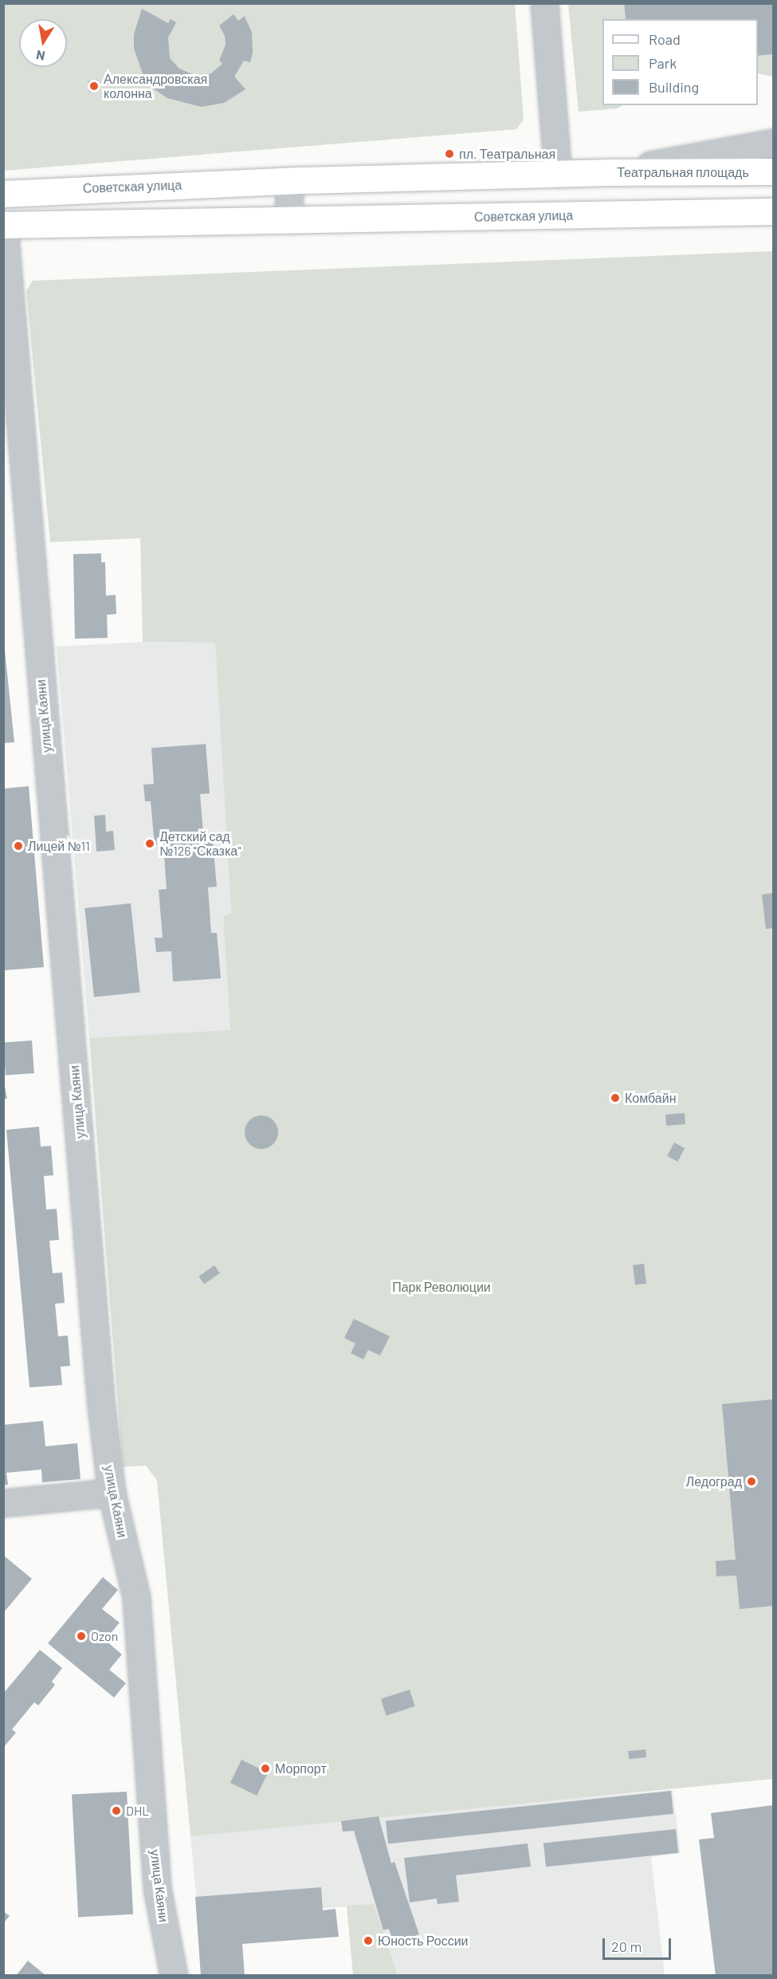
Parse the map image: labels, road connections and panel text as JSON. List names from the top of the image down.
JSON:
{
  "streets": {
    "main road": ["Театральная площадь", "Советская улица"],
    "street": ["улица Каяни"]
  },
  "crossings": [
    ["Театральная площадь", "Советская улица"],
    ["Советская улица", "улица Каяни"]
  ],
  "parks": ["Парк Революции"],
  "places": [
    "Александровская колонна",
    "пл. Театральная",
    "Детский сад №126 \"Сказка\"",
    "Лицей №11",
    "Комбайн",
    "Ледоград",
    "Ozon",
    "Морпорт",
    "DHL",
    "Юность России"
  ],
  "legend": ["Road", "Park", "Building"],
  "scale_bar": "20 m",
  "north": "bottom"
}
